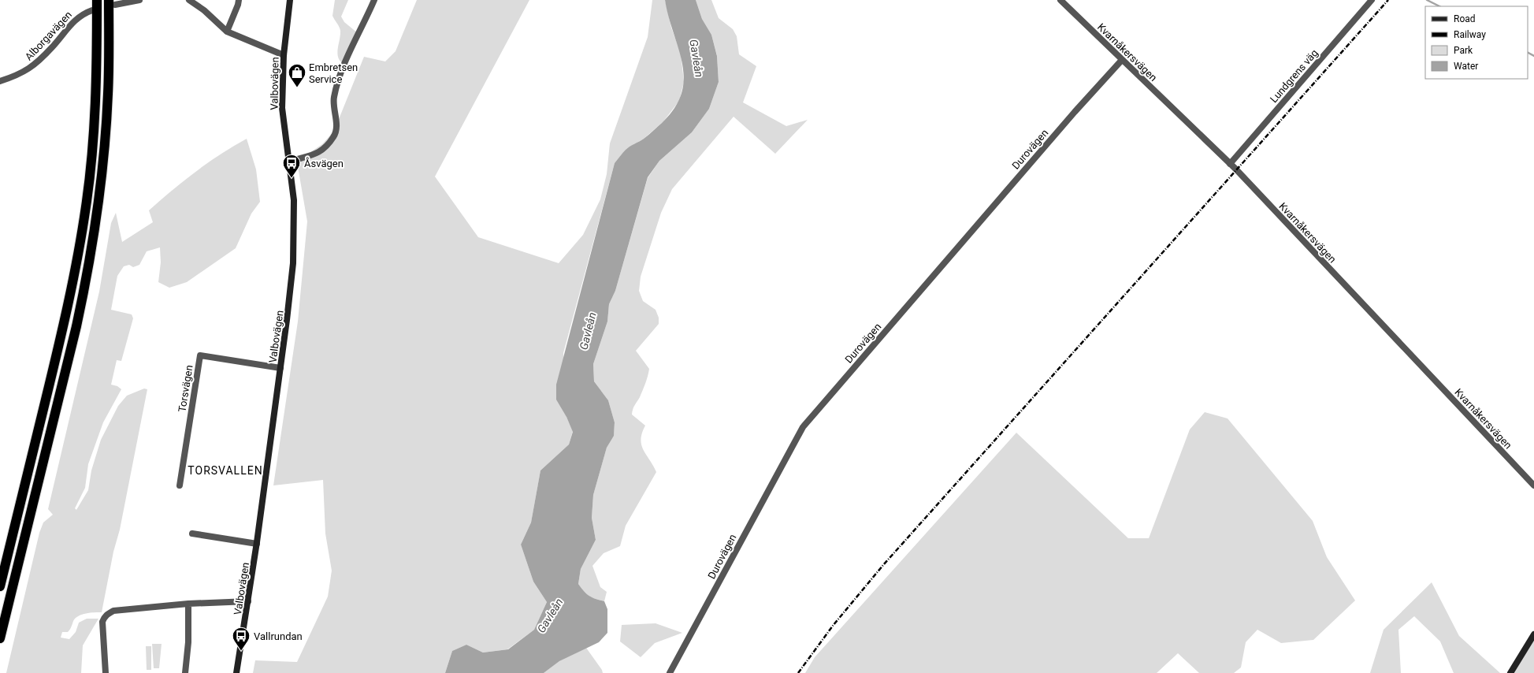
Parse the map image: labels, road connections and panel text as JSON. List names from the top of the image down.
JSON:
{
  "streets": {
    "main road": ["Valbovägen"],
    "street": [
      "Alborgavägen",
      "Kvarnåkersvägen",
      "Lundgrens väg",
      "Durovägen",
      "Torsvägen"
    ]
  },
  "crossings": [
    ["Kvarnåkersvägen", "Lundgrens väg"],
    ["Kvarnåkersvägen", "Durovägen"],
    ["Valbovägen", "Torsvägen"]
  ],
  "districts": ["TORSVALLEN"],
  "water": ["Gavleån"],
  "places": {
    "shop": ["Embretsen Service"],
    "bus stop": ["Åsvägen", "Vallrundan"]
  },
  "legend": [
    "Road",
    "Railway",
    "Park",
    "Water"
  ]
}
